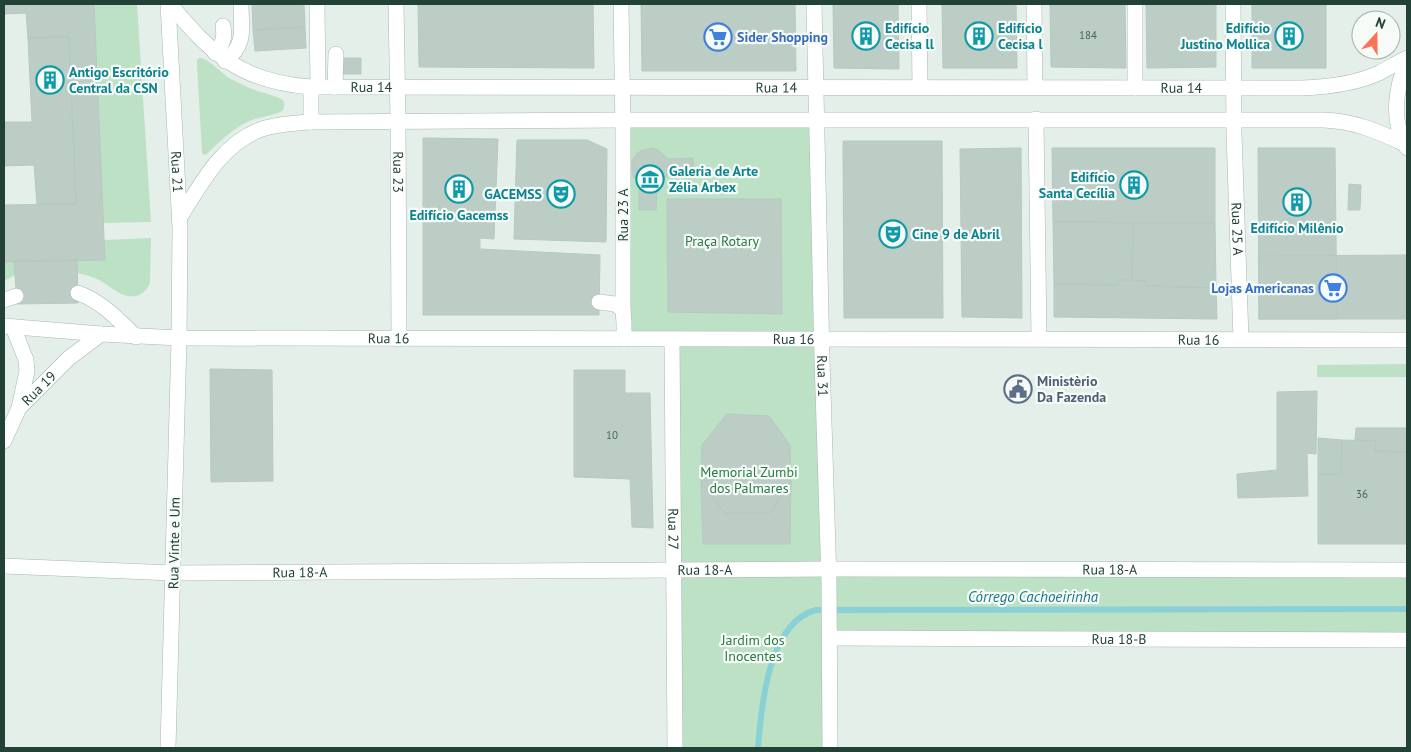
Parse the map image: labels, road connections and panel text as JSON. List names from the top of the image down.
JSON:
{
  "streets": {
    "street": [
      "Rua 14",
      "Rua 21",
      "Rua 23",
      "Rua 23 A",
      "Rua 25 A",
      "Rua 16",
      "Rua 31",
      "Rua 19",
      "Rua 27",
      "Rua Vinte e Um",
      "Rua 18-A",
      "Rua 18-B"
    ]
  },
  "crossings": [
    ["Rua 14", "Rua 21"],
    ["Rua 14", "Rua 23"],
    ["Rua 14", "Rua 23 A"],
    ["Rua 14", "Rua 25 A"],
    ["Rua 14", "Rua 31"],
    ["Rua 21", "Rua 16"],
    ["Rua 21", "Rua Vinte e Um"],
    ["Rua 23", "Rua 16"],
    ["Rua 23 A", "Rua 16"],
    ["Rua 25 A", "Rua 16"],
    ["Rua 16", "Rua 31"],
    ["Rua 16", "Rua 19"],
    ["Rua 16", "Rua 27"],
    ["Rua 16", "Rua Vinte e Um"],
    ["Rua 31", "Rua 18-A"],
    ["Rua 31", "Rua 18-B"],
    ["Rua 27", "Rua 18-A"],
    ["Rua Vinte e Um", "Rua 18-A"]
  ],
  "water": ["Córrego Cachoeirinha"],
  "parks": ["Praça Rotary", "Memorial Zumbi dos Palmares", "Jardim dos Inocentes"],
  "places": {
    "building": [
      "Edifício Cecisa ll",
      "Edifício Cecisa l",
      "Edifício Justino Mollica",
      "Antigo Escritório Central da CSN",
      "Edifício Santa Cecília",
      "Edifício Gacemss",
      "Edifício Milênio"
    ],
    "supermarket": ["Sider Shopping", "Lojas Americanas"],
    "museum": ["Galeria de Arte Zélia Arbex"],
    "theatre": ["GACEMSS", "Cine 9 de Abril"],
    "public building": ["Ministèrio Da Fazenda"]
  },
  "house_numbers": ["184", "10", "36"],
  "north": "top"
}
